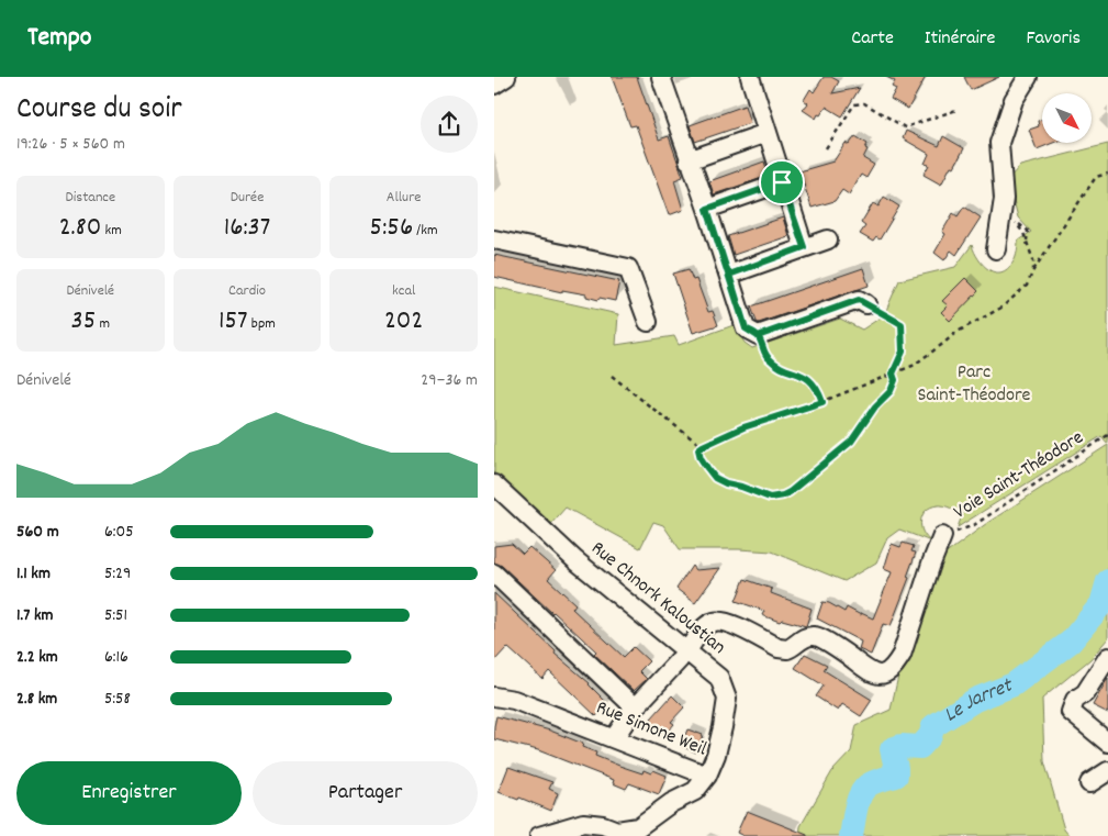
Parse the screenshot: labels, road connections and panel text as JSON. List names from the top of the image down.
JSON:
{
  "streets": {
    "street": ["Rue Chnork Kaloustian", "Rue Simone Weil"],
    "path": ["Voie Saint-Théodore"]
  },
  "crossings": [
    ["Rue Chnork Kaloustian", "Rue Simone Weil"]
  ],
  "water": ["Le Jarret"],
  "parks": ["Parc Saint-Théodore"],
  "north": "bottom right",
  "page": {
    "header": "Tempo",
    "nav": ["Carte", "Itinéraire", "Favoris"],
    "heading": ["Course du soir", "19:26 · 5 × 560 m"],
    "stats": [
      ["Distance", "2.80 km"],
      ["Durée", "16:37"],
      ["Allure", "5:56 /km"],
      ["Dénivelé", "35 m"],
      ["Cardio", "157 bpm"],
      ["kcal", "202"]
    ],
    "chart": ["Dénivelé", "29–36 m"],
    "list": [
      {
        "name": "560 m",
        "note": "6:05"
      },
      {
        "name": "1.1 km",
        "note": "5:29"
      },
      {
        "name": "1.7 km",
        "note": "5:51"
      },
      {
        "name": "2.2 km",
        "note": "6:16"
      },
      {
        "name": "2.8 km",
        "note": "5:58"
      }
    ],
    "buttons": ["Enregistrer", "Partager"]
  }
}
